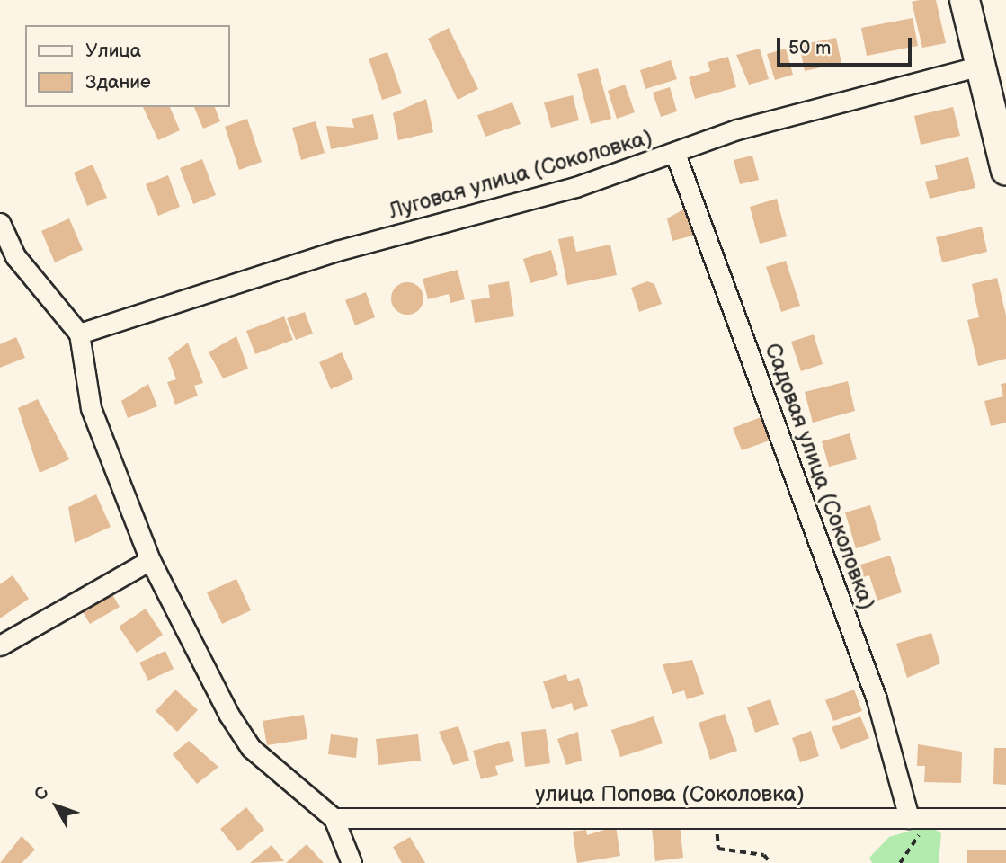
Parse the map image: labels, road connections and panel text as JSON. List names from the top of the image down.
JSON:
{
  "streets": {
    "street": ["Луговая улица (Соколовка)", "Садовая улица (Соколовка)", "улица Попова (Соколовка)"]
  },
  "crossings": [
    ["Луговая улица (Соколовка)", "Садовая улица (Соколовка)"],
    ["Садовая улица (Соколовка)", "улица Попова (Соколовка)"]
  ],
  "legend": ["Улица", "Здание"],
  "scale_bar": "50 m",
  "north": "top left"
}
